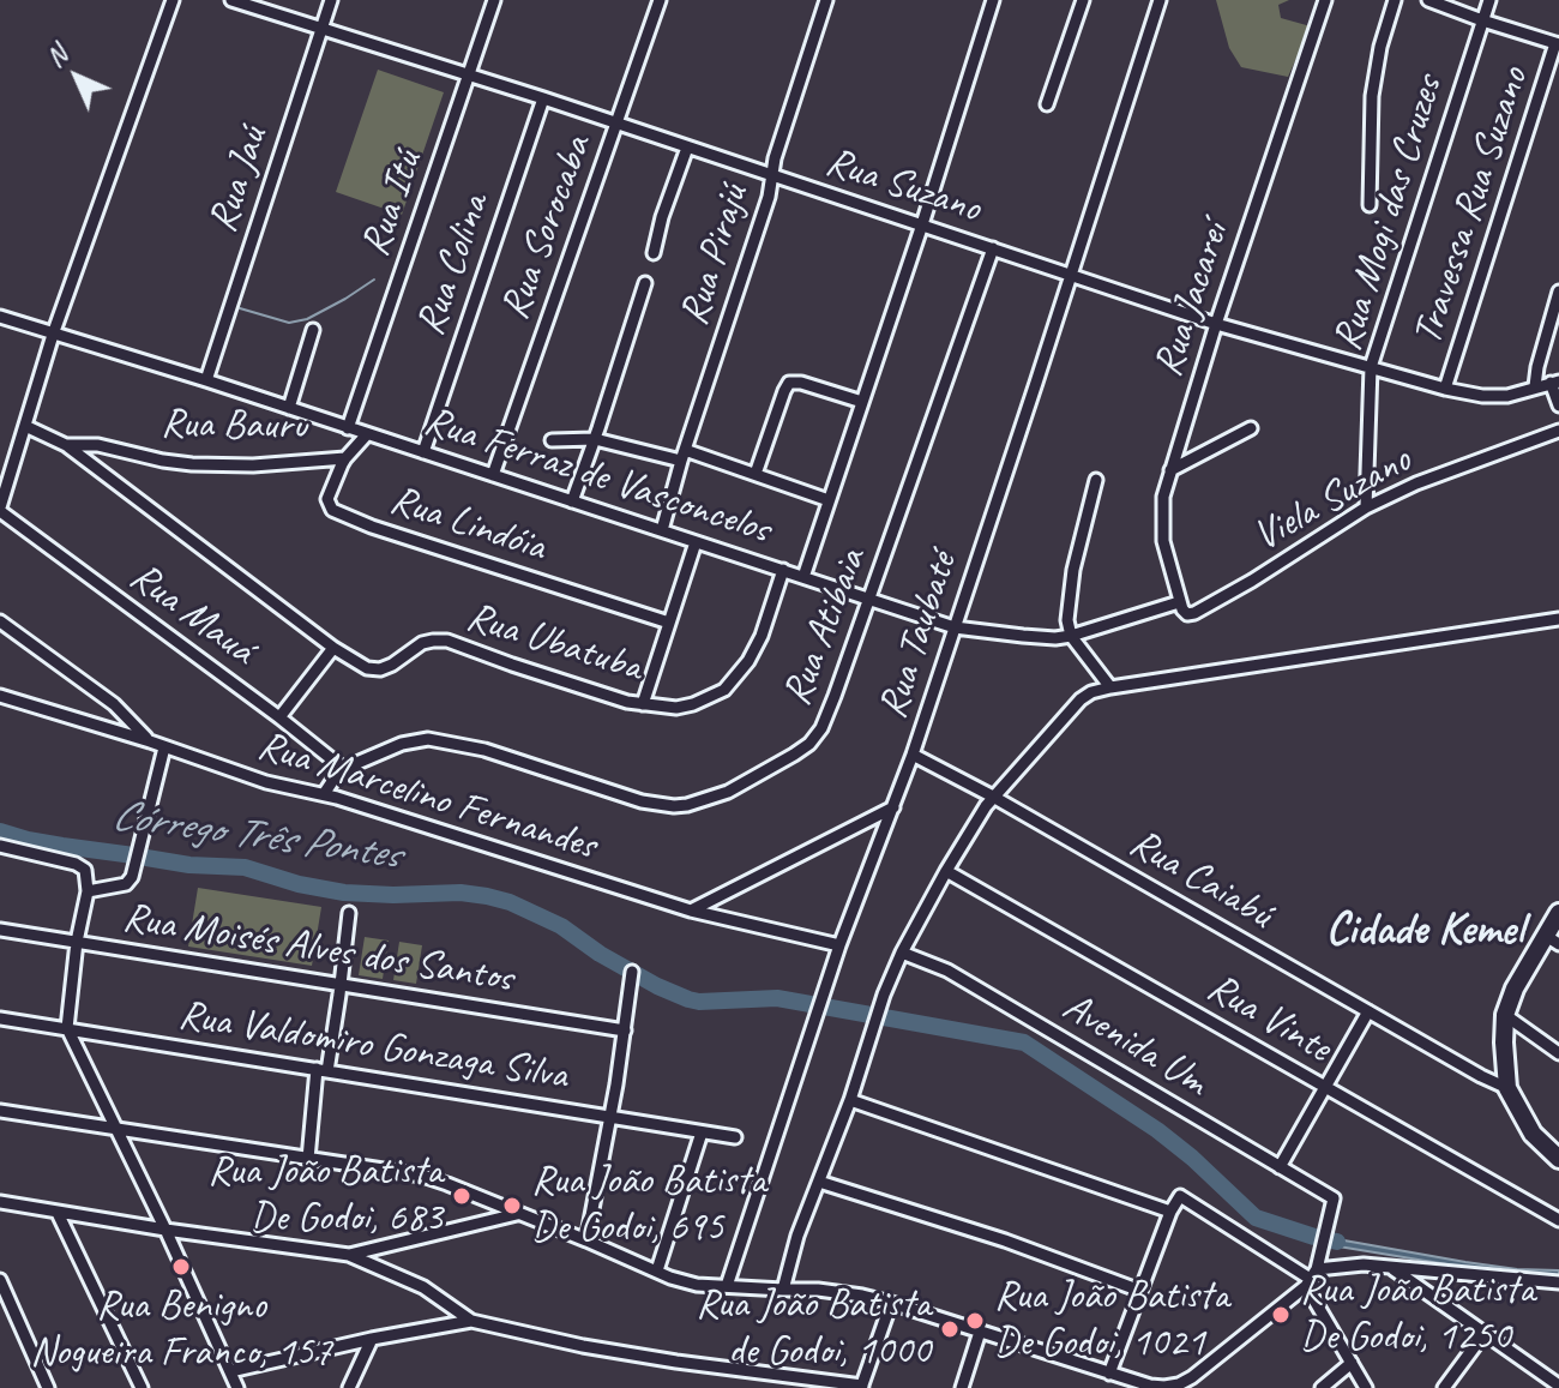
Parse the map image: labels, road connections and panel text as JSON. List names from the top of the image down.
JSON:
{
  "streets": {
    "street": [
      "Rua Jaú",
      "Rua Suzano",
      "Rua Itú",
      "Travessa Rua Suzano",
      "Rua Mogi das Cruzes",
      "Rua Sorocaba",
      "Rua Pirajú",
      "Rua Colina",
      "Rua Jacareí",
      "Rua Bauru",
      "Rua Ferraz de Vasconcelos",
      "Viela Suzano",
      "Rua Lindóia",
      "Rua Mauá",
      "Rua Atibaia",
      "Rua Taubaté",
      "Rua Ubatuba",
      "Rua Marcelino Fernandes",
      "Rua Caiabú",
      "Rua Moisés Alves dos Santos",
      "Rua Vinte",
      "Avenida Um",
      "Rua Valdomiro Gonzaga Silva"
    ]
  },
  "crossings": [
    ["Rua Jaú", "Rua Suzano"],
    ["Rua Jaú", "Rua Ferraz de Vasconcelos"],
    ["Rua Suzano", "Rua Itú"],
    ["Rua Suzano", "Travessa Rua Suzano"],
    ["Rua Suzano", "Rua Mogi das Cruzes"],
    ["Rua Suzano", "Rua Sorocaba"],
    ["Rua Suzano", "Rua Pirajú"],
    ["Rua Suzano", "Rua Colina"],
    ["Rua Suzano", "Rua Jacareí"],
    ["Rua Suzano", "Rua Atibaia"],
    ["Rua Suzano", "Rua Taubaté"],
    ["Rua Itú", "Rua Ferraz de Vasconcelos"],
    ["Rua Mogi das Cruzes", "Viela Suzano"],
    ["Rua Sorocaba", "Rua Ferraz de Vasconcelos"],
    ["Rua Pirajú", "Rua Ferraz de Vasconcelos"],
    ["Rua Colina", "Rua Ferraz de Vasconcelos"],
    ["Rua Jacareí", "Rua Ferraz de Vasconcelos"],
    ["Rua Jacareí", "Viela Suzano"],
    ["Rua Bauru", "Rua Lindóia"],
    ["Rua Bauru", "Rua Ubatuba"],
    ["Rua Ferraz de Vasconcelos", "Viela Suzano"],
    ["Rua Ferraz de Vasconcelos", "Rua Lindóia"],
    ["Rua Ferraz de Vasconcelos", "Rua Atibaia"],
    ["Rua Ferraz de Vasconcelos", "Rua Taubaté"],
    ["Rua Ferraz de Vasconcelos", "Rua Ubatuba"],
    ["Rua Mauá", "Rua Atibaia"],
    ["Rua Atibaia", "Rua Marcelino Fernandes"],
    ["Rua Taubaté", "Rua Marcelino Fernandes"],
    ["Rua Taubaté", "Rua Caiabú"]
  ],
  "districts": ["Cidade Kemel"],
  "water": ["Córrego Três Pontes"],
  "places": [
    "Rua João Batista De Godoi, 683",
    "Rua João Batista De Godoi, 695",
    "Rua Benigno Nogueira Franco, 157",
    "Rua João Batista De Godoi, 1250",
    "Rua João Batista De Godoi, 1021",
    "Rua João Batista de Godoi, 1000"
  ],
  "north": "top left"
}
